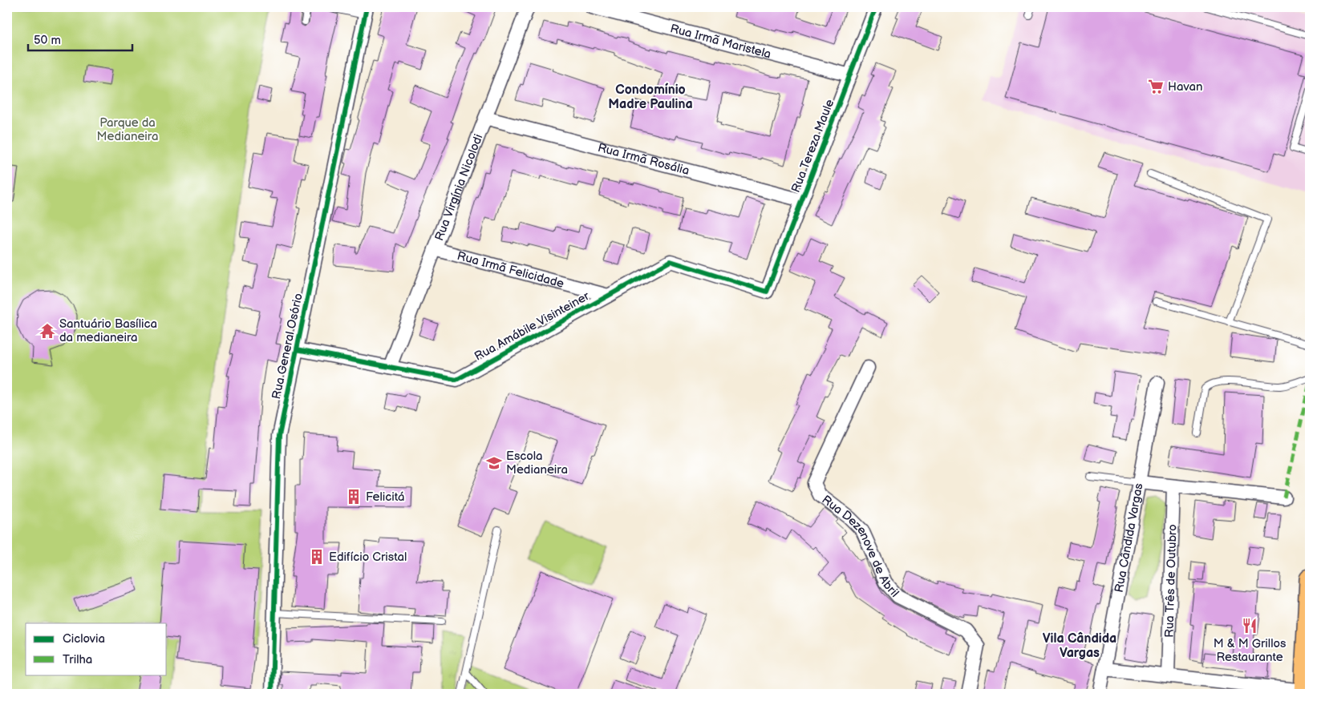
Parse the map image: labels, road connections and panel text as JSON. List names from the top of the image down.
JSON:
{
  "streets": {
    "street": [
      "Rua Irmã Maristela",
      "Rua Tereza Maule",
      "Rua Irmã Rosália",
      "Rua Virgínia Nicolodi",
      "Rua Irmã Felicidade",
      "Rua Amábile Visinteiner",
      "Rua General Osório",
      "Rua Cândida Vargas",
      "Rua Dezenove de Abril",
      "Rua Três de Outubro"
    ]
  },
  "crossings": [
    ["Rua Irmã Maristela", "Rua Tereza Maule"],
    ["Rua Tereza Maule", "Rua Irmã Rosália"],
    ["Rua Tereza Maule", "Rua Amábile Visinteiner"],
    ["Rua Irmã Rosália", "Rua Virgínia Nicolodi"],
    ["Rua Virgínia Nicolodi", "Rua Irmã Felicidade"],
    ["Rua Virgínia Nicolodi", "Rua Amábile Visinteiner"],
    ["Rua Irmã Felicidade", "Rua Amábile Visinteiner"],
    ["Rua Amábile Visinteiner", "Rua General Osório"]
  ],
  "districts": ["Condomínio Madre Paulina", "Vila Cândida Vargas"],
  "parks": ["Parque da Medianeira"],
  "places": {
    "supermarket": ["Havan"],
    "temple": ["Santuário Basílica da medianeira"],
    "school or university": ["Escola Medianeira"],
    "building": ["Felicitá", "Edifício Cristal"],
    "restaurant": ["M & M Grillos Restaurante"]
  },
  "legend": ["Ciclovia", "Trilha"],
  "scale_bar": "50 m"
}
